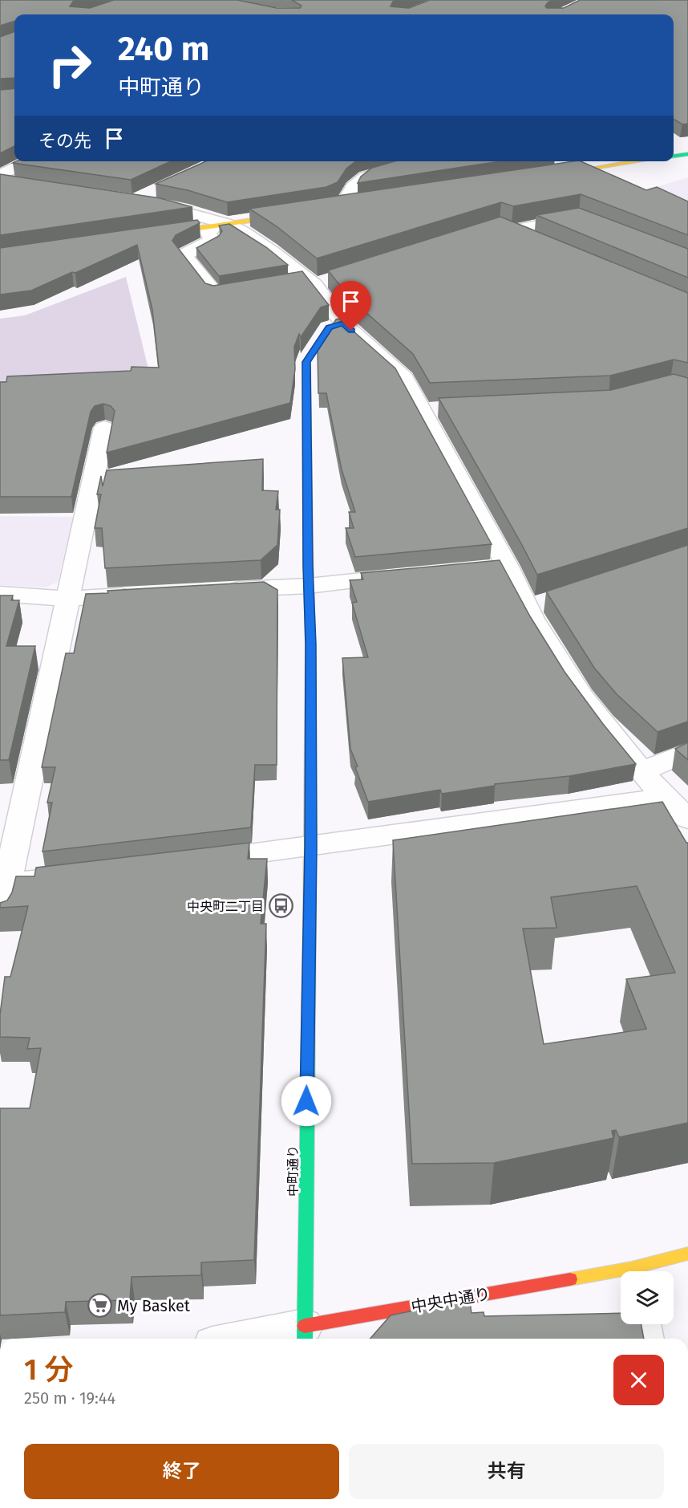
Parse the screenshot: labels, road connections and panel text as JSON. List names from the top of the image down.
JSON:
{
  "streets": {
    "street": ["中町通り", "中央中通り"]
  },
  "crossings": [
    ["中町通り", "中央中通り"]
  ],
  "places": {
    "bus stop": ["中央町二丁目"],
    "supermarket": ["My Basket"]
  },
  "page": {
    "turn": ["240 m", "中町通り"],
    "then": "その先",
    "heading": ["1 分", "250 m · 19:44"],
    "buttons": ["終了", "共有"]
  }
}
